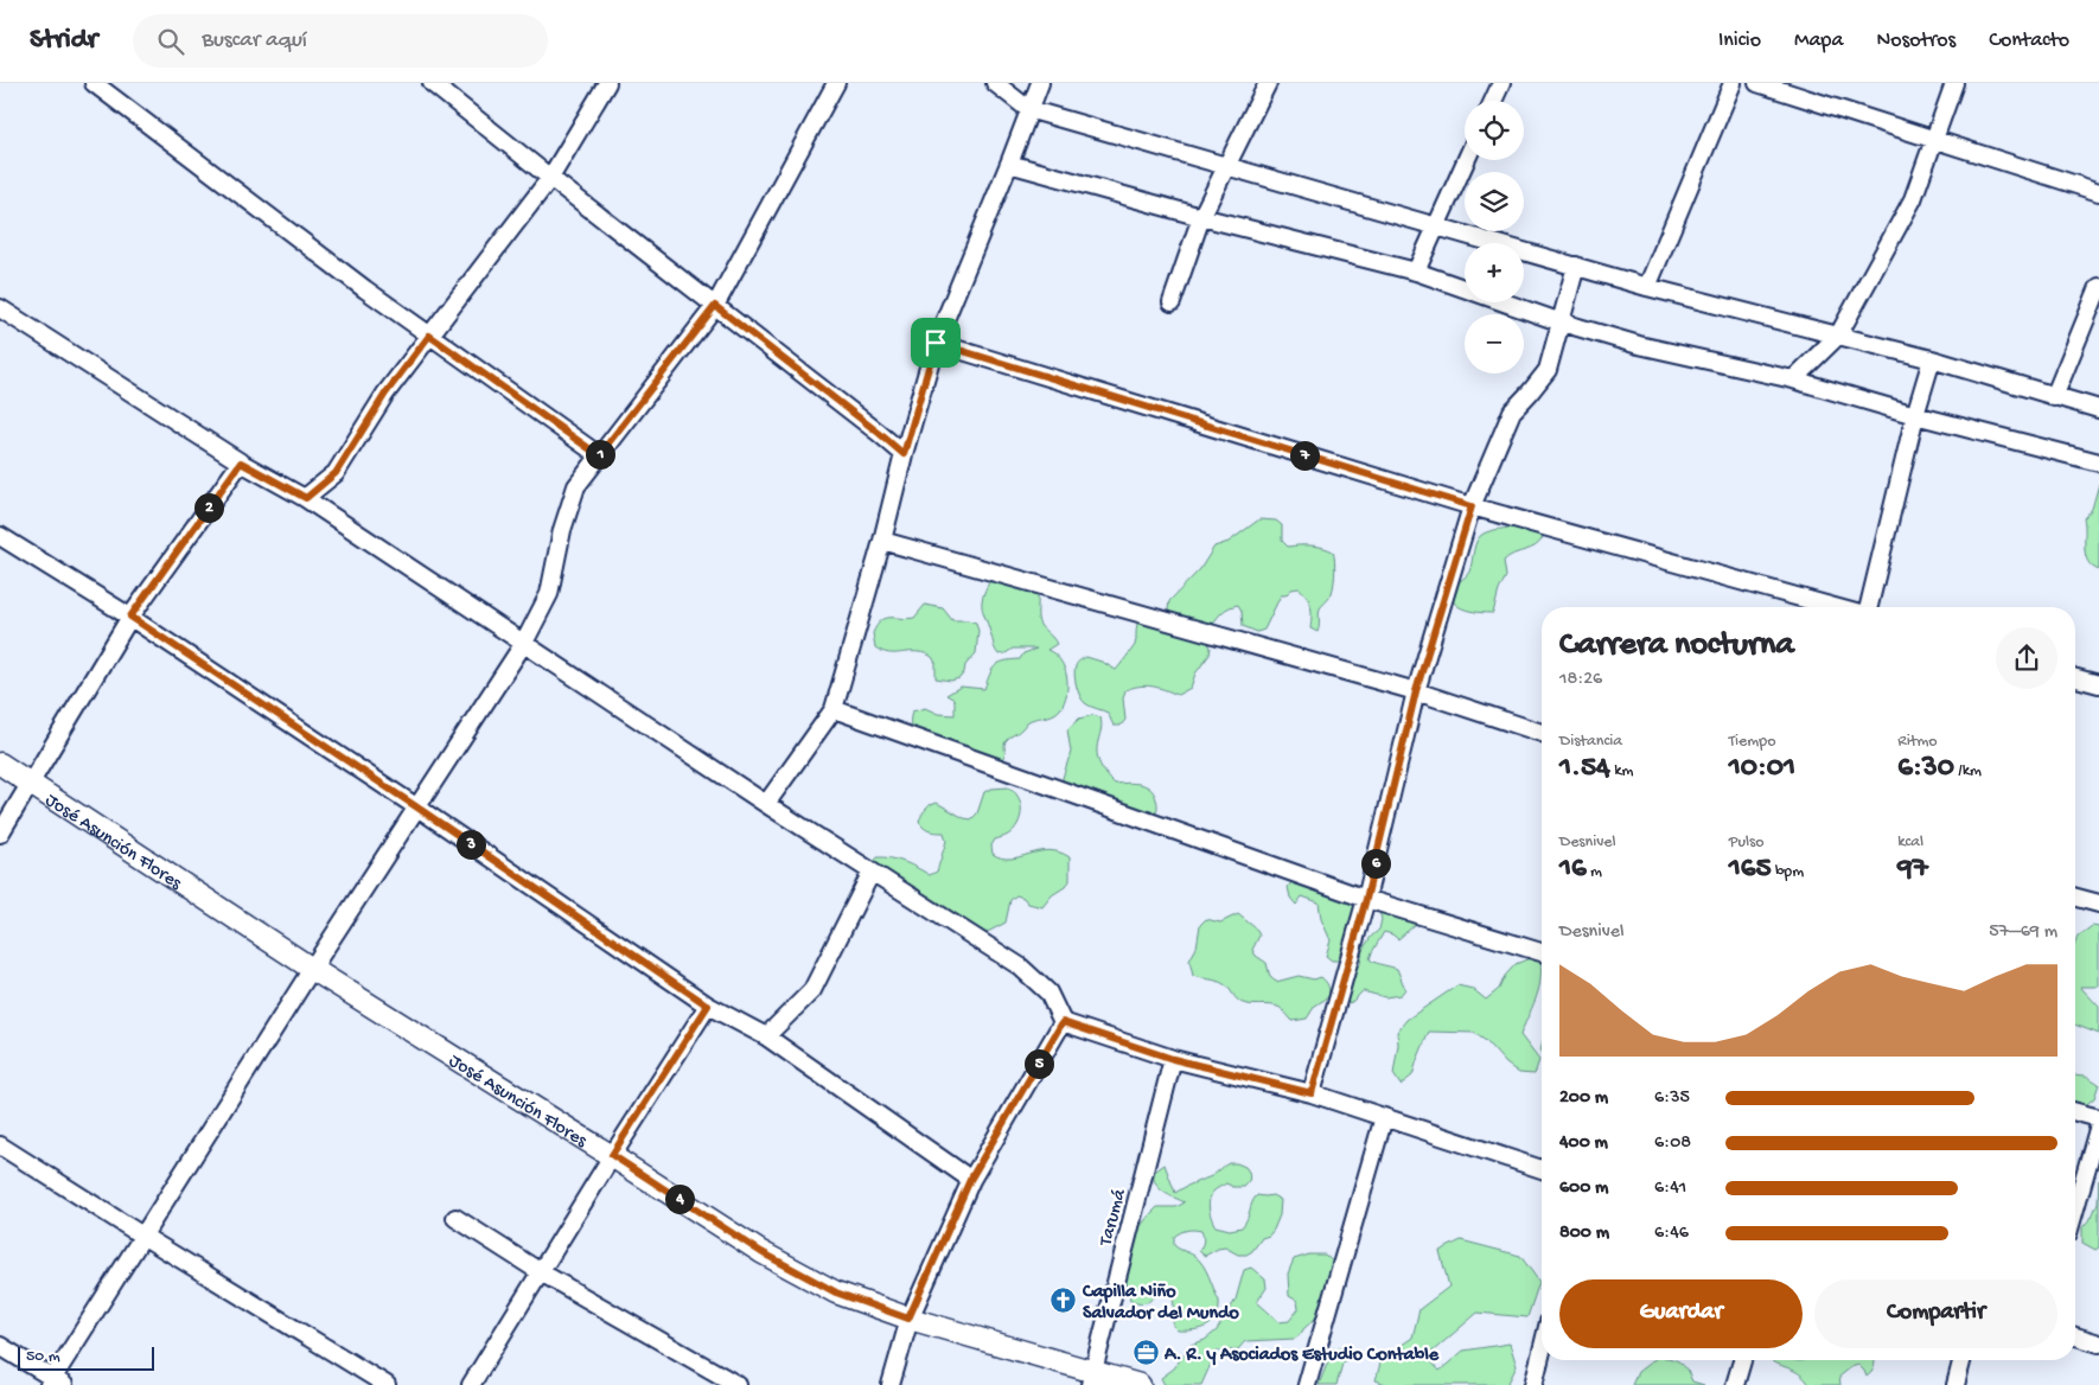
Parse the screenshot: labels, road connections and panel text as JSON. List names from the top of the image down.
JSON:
{
  "streets": {
    "street": ["José Asunción Flores", "Tarumá"]
  },
  "crossings": [
    ["José Asunción Flores", "Tarumá"]
  ],
  "places": {
    "church": ["Capilla Niño Salvador del Mundo"],
    "office": ["A. R. y Asociados Estudio Contable"]
  },
  "scale_bar": "50 m",
  "page": {
    "header": "Stridr",
    "search": "Buscar aquí",
    "nav": [
      "Inicio",
      "Mapa",
      "Nosotros",
      "Contacto"
    ],
    "map_buttons": ["+", "−"],
    "pins": [
      "1",
      "7",
      "2",
      "3",
      "6",
      "5",
      "4"
    ],
    "heading": ["Carrera nocturna", "18:26"],
    "stats": [
      ["Distancia", "1.54 km"],
      ["Tiempo", "10:01"],
      ["Ritmo", "6:30 /km"],
      ["Desnivel", "16 m"],
      ["Pulso", "165 bpm"],
      ["kcal", "97"]
    ],
    "chart": ["Desnivel", "57–69 m"],
    "list": [
      {
        "name": "200 m",
        "note": "6:35"
      },
      {
        "name": "400 m",
        "note": "6:08"
      },
      {
        "name": "600 m",
        "note": "6:41"
      },
      {
        "name": "800 m",
        "note": "6:46"
      }
    ],
    "buttons": ["Guardar", "Compartir"],
    "scale": "50 m"
  }
}
